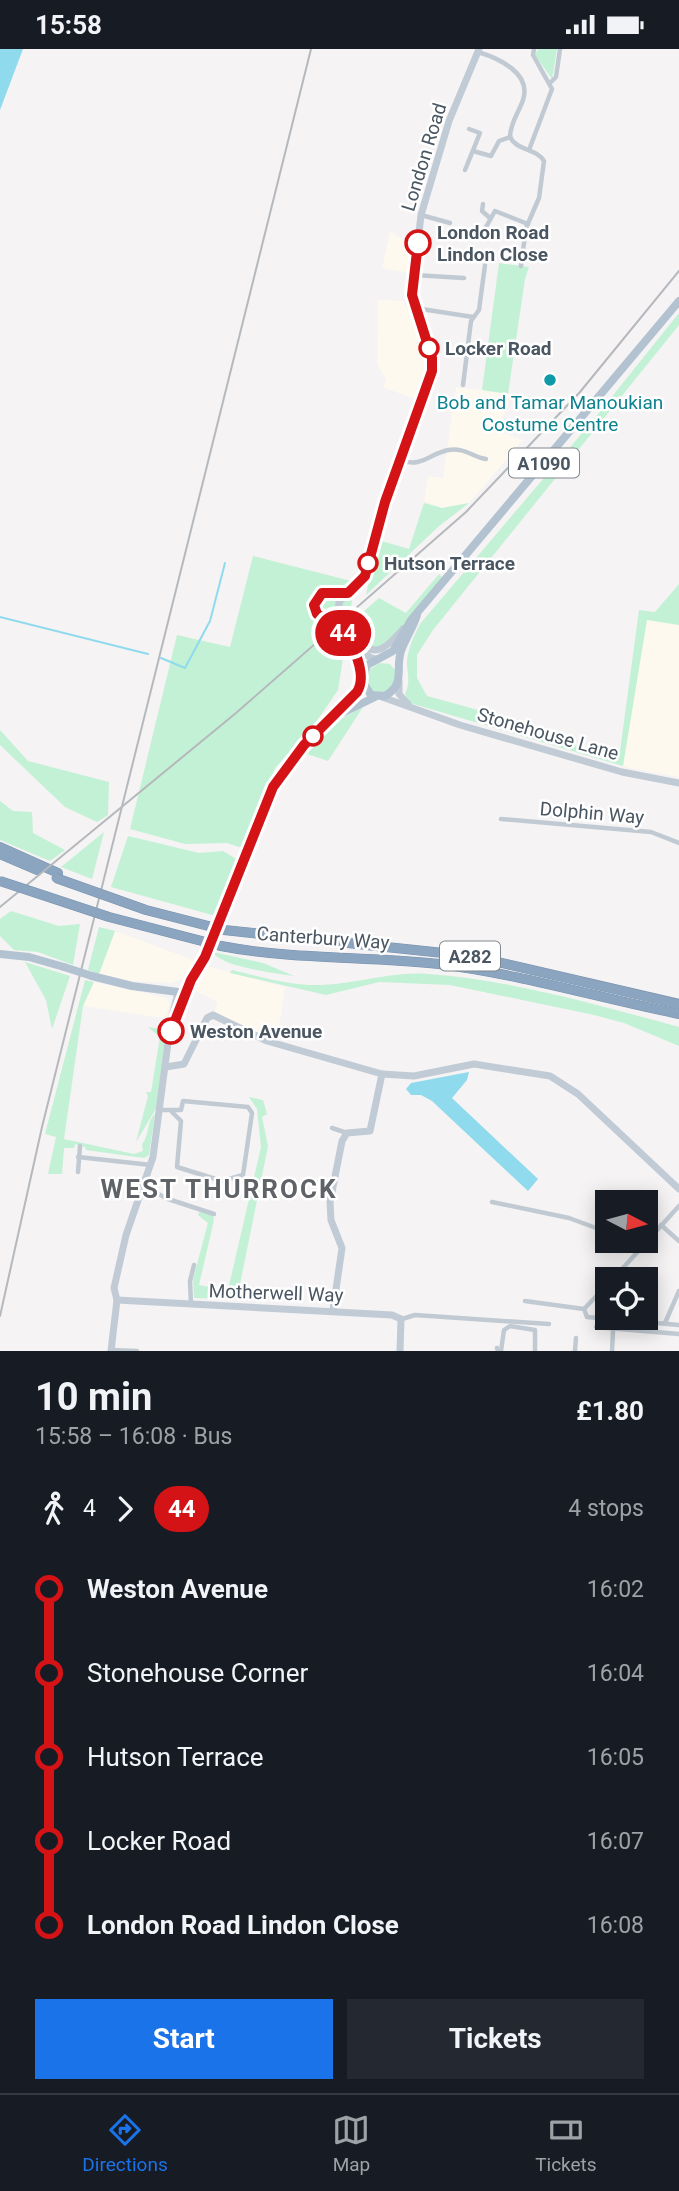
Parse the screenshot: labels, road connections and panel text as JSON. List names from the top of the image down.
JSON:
{
  "streets": {
    "highway": ["Canterbury Way", "A282"],
    "main road": ["A1090"],
    "street": [
      "London Road",
      "Stonehouse Lane",
      "Dolphin Way",
      "Motherwell Way"
    ]
  },
  "crossings": [
    ["A1090", "Stonehouse Lane"],
    ["Canterbury Way", "A282"]
  ],
  "districts": ["WEST THURROCK"],
  "places": [
    "London Road Lindon Close",
    "Locker Road",
    "Bob and Tamar Manoukian Costume Centre",
    "Hutson Terrace",
    "Weston Avenue"
  ],
  "lines": ["bus line 44"],
  "north": "right",
  "page": {
    "status": "15:58",
    "on_map": "44",
    "heading": ["10 min", "15:58 – 16:08 · Bus", "£1.80"],
    "legs": ["4", "44", "4 stops"],
    "list": [
      {
        "name": "Weston Avenue",
        "value": "16:02"
      },
      {
        "name": "Stonehouse Corner",
        "value": "16:04"
      },
      {
        "name": "Hutson Terrace",
        "value": "16:05"
      },
      {
        "name": "Locker Road",
        "value": "16:07"
      },
      {
        "name": "London Road Lindon Close",
        "value": "16:08"
      }
    ],
    "buttons": ["Start", "Tickets"],
    "tabs": ["Directions", "Map", "Tickets"]
  }
}
